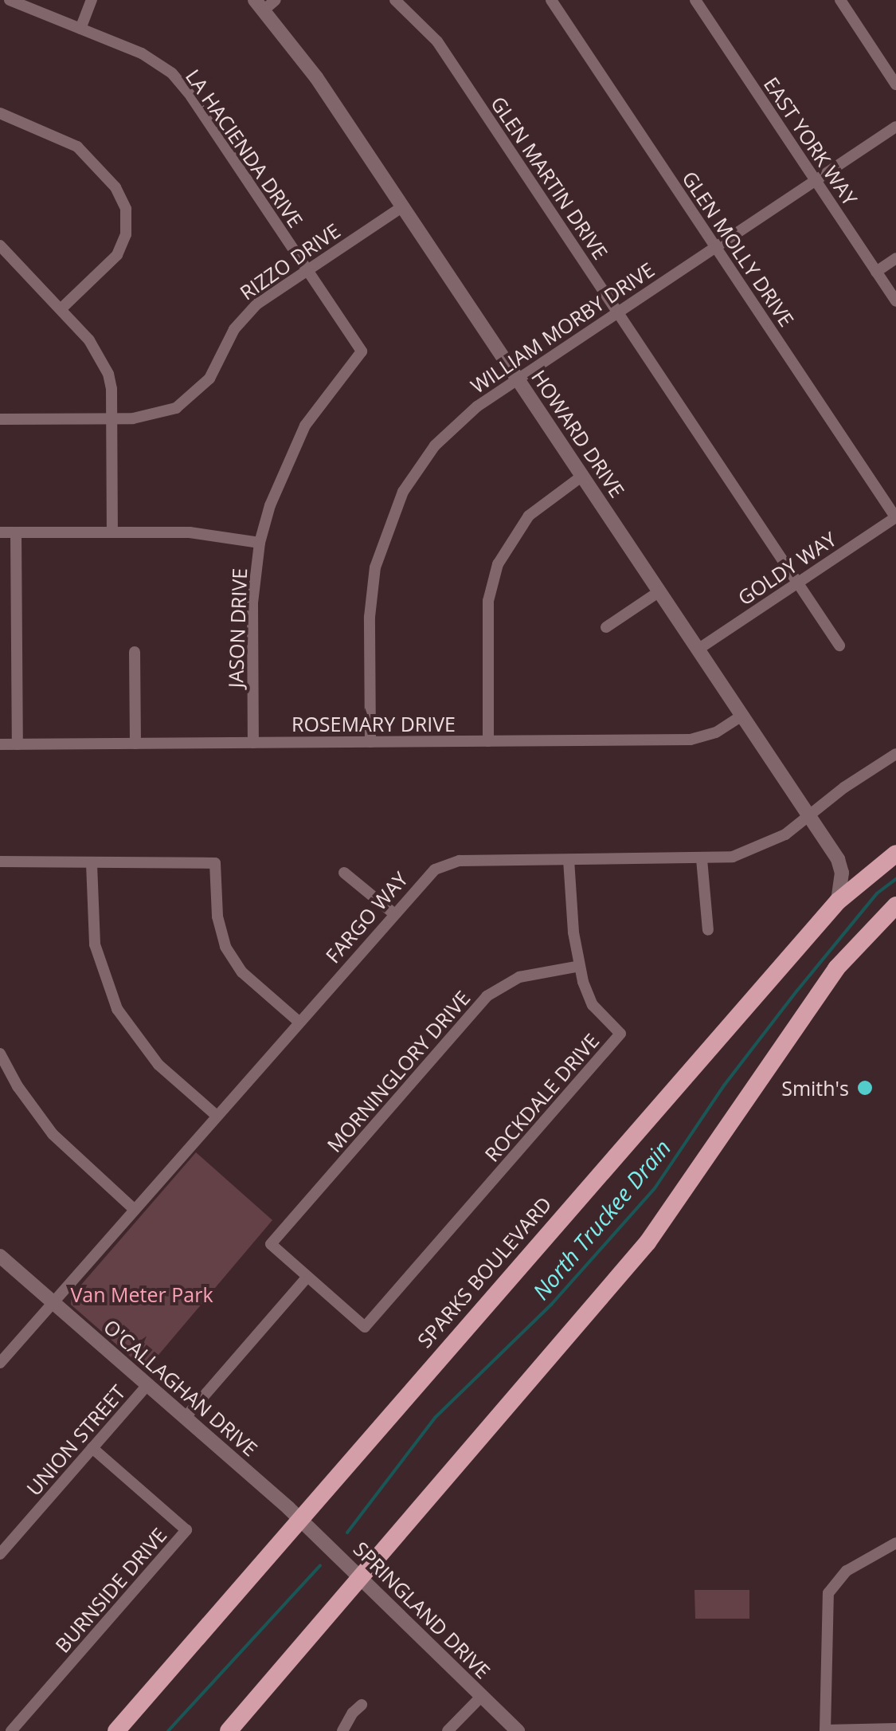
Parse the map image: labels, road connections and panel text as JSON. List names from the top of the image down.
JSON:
{
  "streets": {
    "main road": ["SPARKS BOULEVARD"],
    "street": [
      "EAST YORK WAY",
      "LA HACIENDA DRIVE",
      "GLEN MARTIN DRIVE",
      "GLEN MOLLY DRIVE",
      "RIZZO DRIVE",
      "WILLIAM MORBY DRIVE",
      "HOWARD DRIVE",
      "GOLDY WAY",
      "JASON DRIVE",
      "ROSEMARY DRIVE",
      "FARGO WAY",
      "MORNINGLORY DRIVE",
      "ROCKDALE DRIVE",
      "O'CALLAGHAN DRIVE",
      "UNION STREET",
      "BURNSIDE DRIVE",
      "SPRINGLAND DRIVE"
    ]
  },
  "crossings": [
    ["EAST YORK WAY", "WILLIAM MORBY DRIVE"],
    ["LA HACIENDA DRIVE", "RIZZO DRIVE"],
    ["LA HACIENDA DRIVE", "JASON DRIVE"],
    ["GLEN MARTIN DRIVE", "WILLIAM MORBY DRIVE"],
    ["GLEN MARTIN DRIVE", "GOLDY WAY"],
    ["GLEN MOLLY DRIVE", "WILLIAM MORBY DRIVE"],
    ["GLEN MOLLY DRIVE", "GOLDY WAY"],
    ["RIZZO DRIVE", "HOWARD DRIVE"],
    ["WILLIAM MORBY DRIVE", "HOWARD DRIVE"],
    ["WILLIAM MORBY DRIVE", "ROSEMARY DRIVE"],
    ["HOWARD DRIVE", "GOLDY WAY"],
    ["HOWARD DRIVE", "ROSEMARY DRIVE"],
    ["HOWARD DRIVE", "FARGO WAY"],
    ["HOWARD DRIVE", "SPARKS BOULEVARD"],
    ["JASON DRIVE", "ROSEMARY DRIVE"],
    ["FARGO WAY", "ROCKDALE DRIVE"],
    ["FARGO WAY", "O'CALLAGHAN DRIVE"],
    ["MORNINGLORY DRIVE", "ROCKDALE DRIVE"],
    ["SPARKS BOULEVARD", "O'CALLAGHAN DRIVE"],
    ["SPARKS BOULEVARD", "SPRINGLAND DRIVE"],
    ["O'CALLAGHAN DRIVE", "UNION STREET"],
    ["O'CALLAGHAN DRIVE", "SPRINGLAND DRIVE"],
    ["UNION STREET", "BURNSIDE DRIVE"]
  ],
  "water": ["North Truckee Drain"],
  "parks": ["Van Meter Park"],
  "places": ["Smith's"]
}
